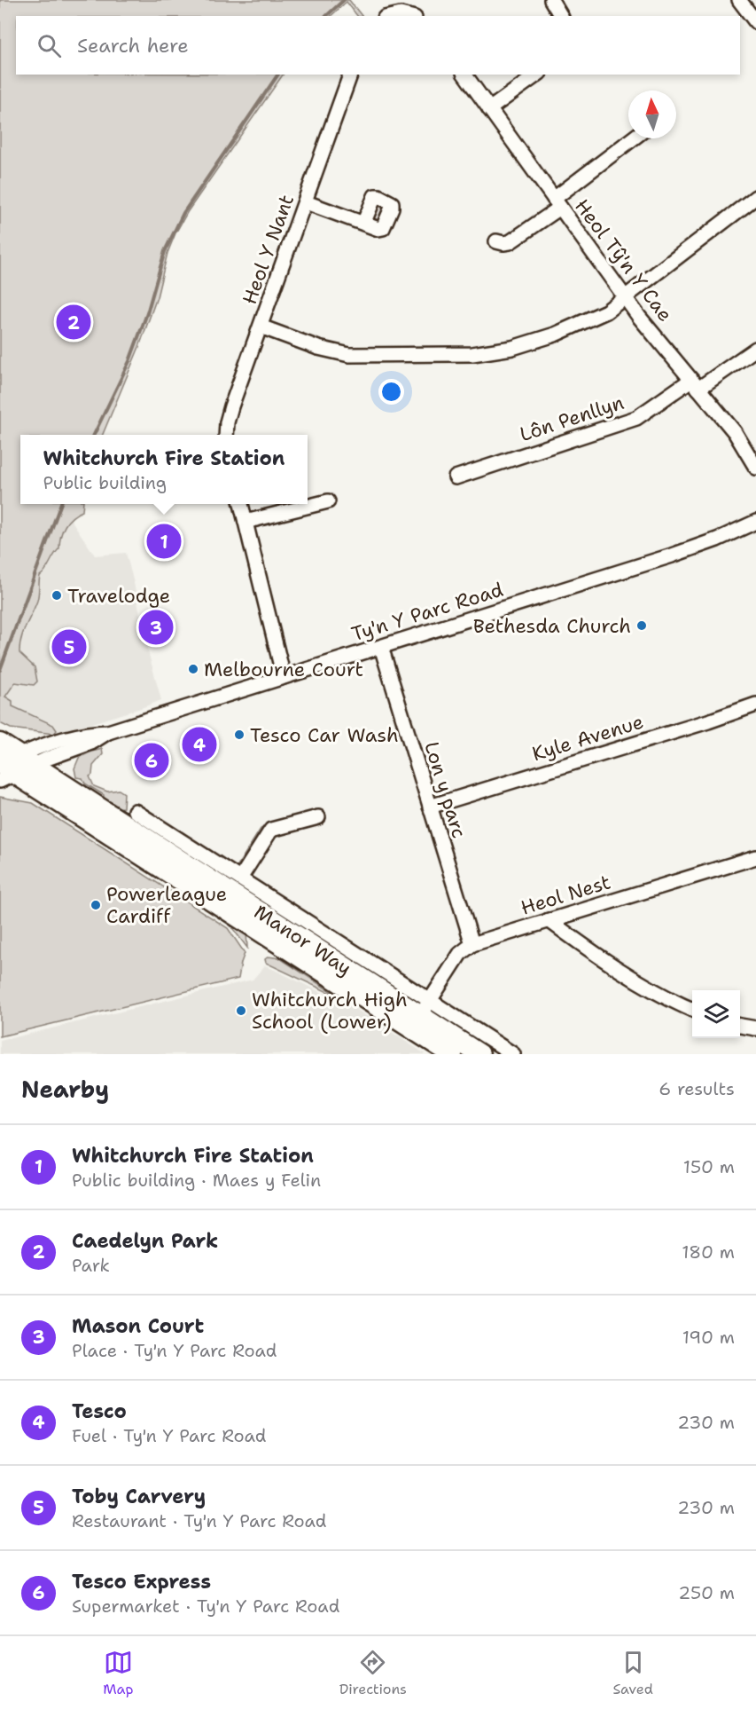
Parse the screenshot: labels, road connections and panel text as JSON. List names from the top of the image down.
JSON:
{
  "streets": {
    "highway": ["Manor Way"],
    "street": [
      "Heol Y Nant",
      "Heol Tŷ'n Y Cae",
      "Lôn Penllyn",
      "Ty'n Y Parc Road",
      "Kyle Avenue",
      "Lon y parc",
      "Heol Nest"
    ]
  },
  "crossings": [
    ["Heol Tŷ'n Y Cae", "Lôn Penllyn"],
    ["Ty'n Y Parc Road", "Lon y parc"],
    ["Ty'n Y Parc Road", "Manor Way"],
    ["Kyle Avenue", "Lon y parc"],
    ["Lon y parc", "Heol Nest"],
    ["Heol Nest", "Manor Way"]
  ],
  "places": [
    "Travelodge",
    "Bethesda Church",
    "Melbourne Court",
    "Tesco Car Wash",
    "Powerleague Cardiff",
    "Whitchurch High School (Lower)"
  ],
  "north": "top",
  "page": {
    "search": "Search here",
    "pins": [
      "2",
      "1",
      "3",
      "5",
      "4",
      "6"
    ],
    "popup": ["Whitchurch Fire Station", "Public building"],
    "heading": ["Nearby", "6 results"],
    "list": [
      {
        "mark": "1",
        "name": "Whitchurch Fire Station",
        "note": "Public building · Maes y Felin",
        "value": "150 m"
      },
      {
        "mark": "2",
        "name": "Caedelyn Park",
        "note": "Park",
        "value": "180 m"
      },
      {
        "mark": "3",
        "name": "Mason Court",
        "note": "Place · Ty'n Y Parc Road",
        "value": "190 m"
      },
      {
        "mark": "4",
        "name": "Tesco",
        "note": "Fuel · Ty'n Y Parc Road",
        "value": "230 m"
      },
      {
        "mark": "5",
        "name": "Toby Carvery",
        "note": "Restaurant · Ty'n Y Parc Road",
        "value": "230 m"
      },
      {
        "mark": "6",
        "name": "Tesco Express",
        "note": "Supermarket · Ty'n Y Parc Road",
        "value": "250 m"
      }
    ],
    "nav": ["Map", "Directions", "Saved"]
  }
}
